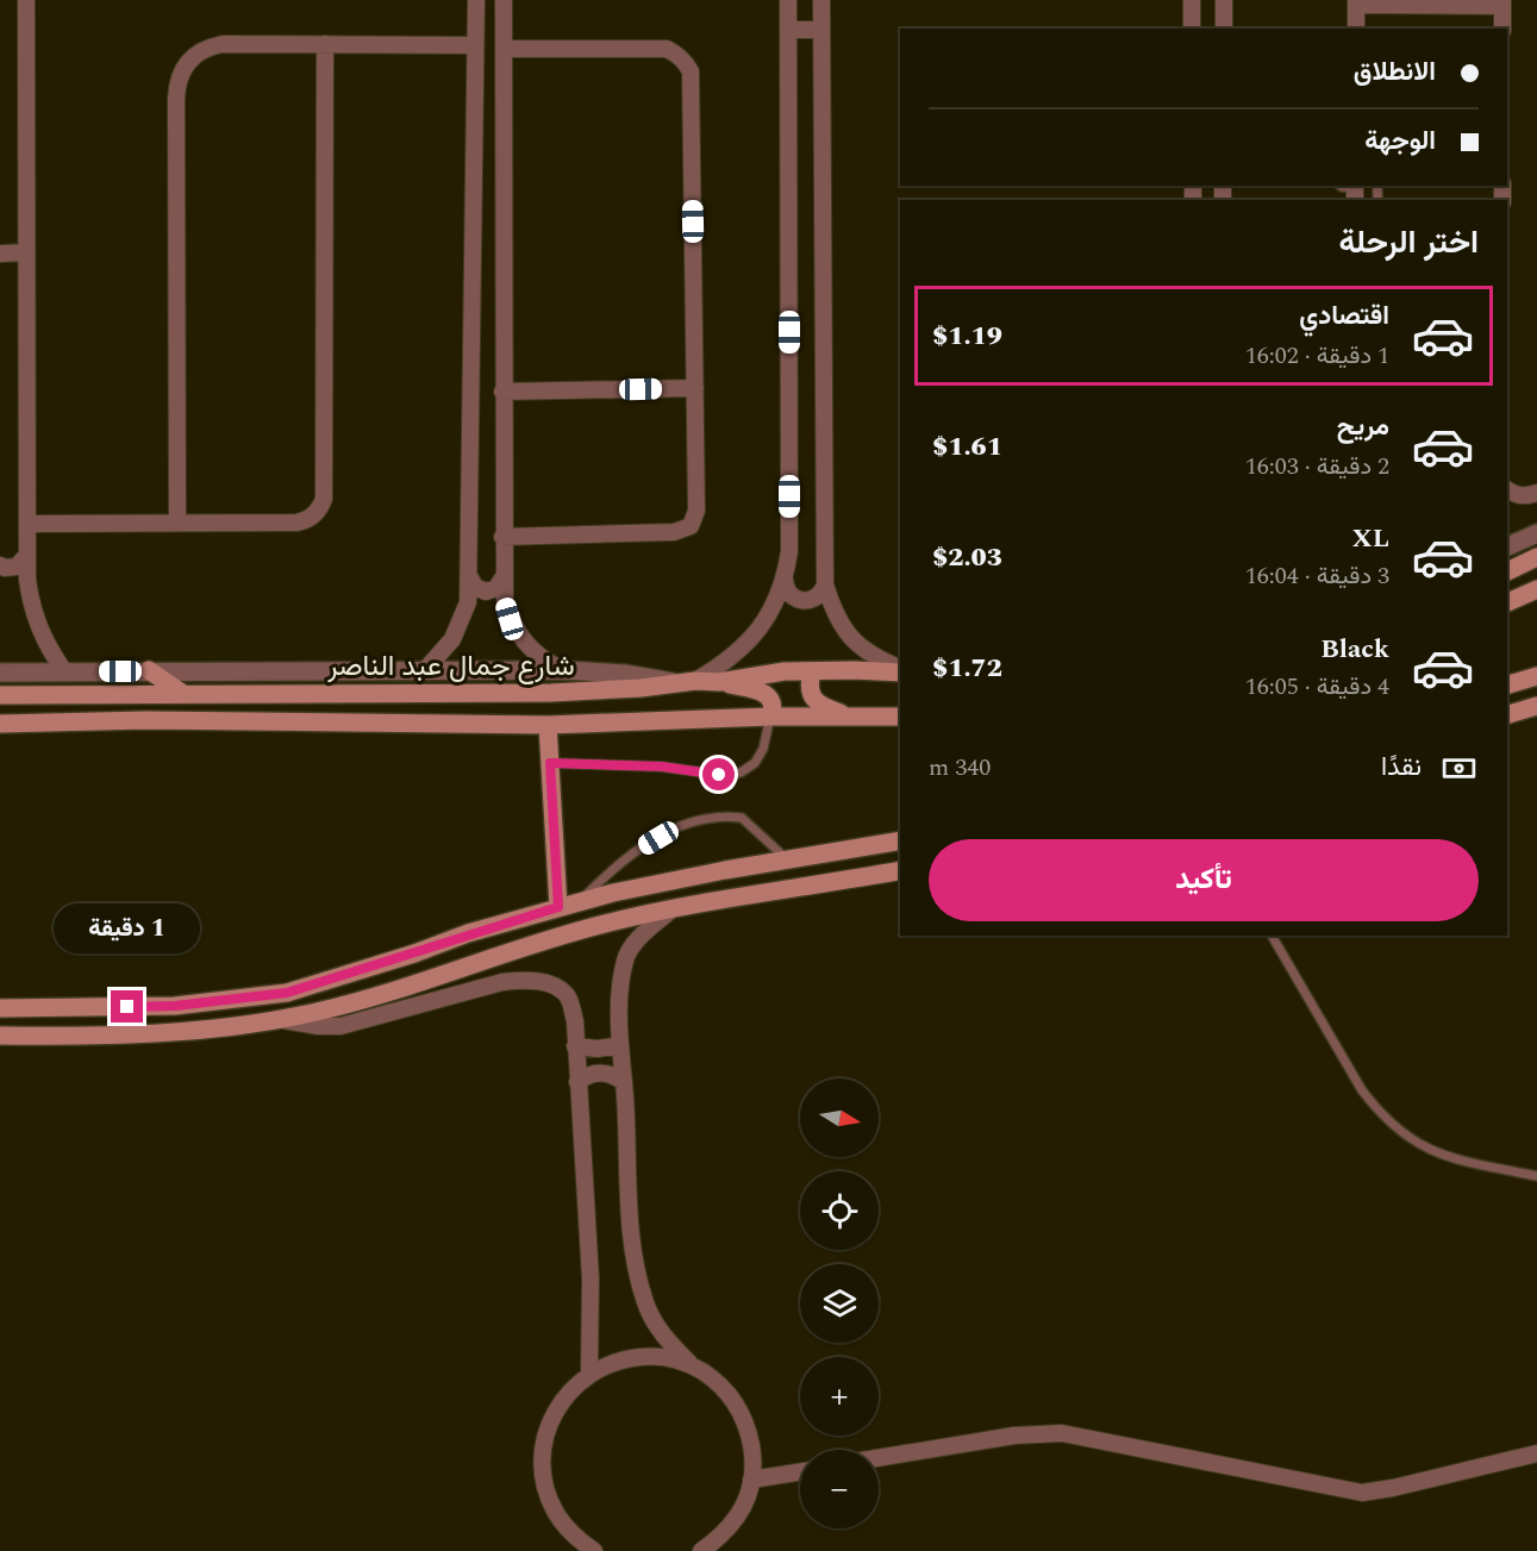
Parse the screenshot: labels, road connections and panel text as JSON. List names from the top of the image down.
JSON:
{
  "streets": {
    "main road": ["شارع جمال عبد الناصر"]
  },
  "north": "right",
  "page": {
    "banner": ["الانطلاق", "الوجهة"],
    "heading": "اختر الرحلة",
    "list": [
      {
        "name": "اقتصادي",
        "note": "1 دقيقة · 16:02",
        "value": "$1.19"
      },
      {
        "name": "مريح",
        "note": "2 دقيقة · 16:03",
        "value": "$1.61"
      },
      {
        "name": "XL",
        "note": "3 دقيقة · 16:04",
        "value": "$2.03"
      },
      {
        "name": "Black",
        "note": "4 دقيقة · 16:05",
        "value": "$1.72"
      }
    ],
    "pay": ["نقدًا", "340 m"],
    "buttons": "تأكيد",
    "bubble": "1 دقيقة",
    "map_buttons": ["+", "−"]
  }
}
